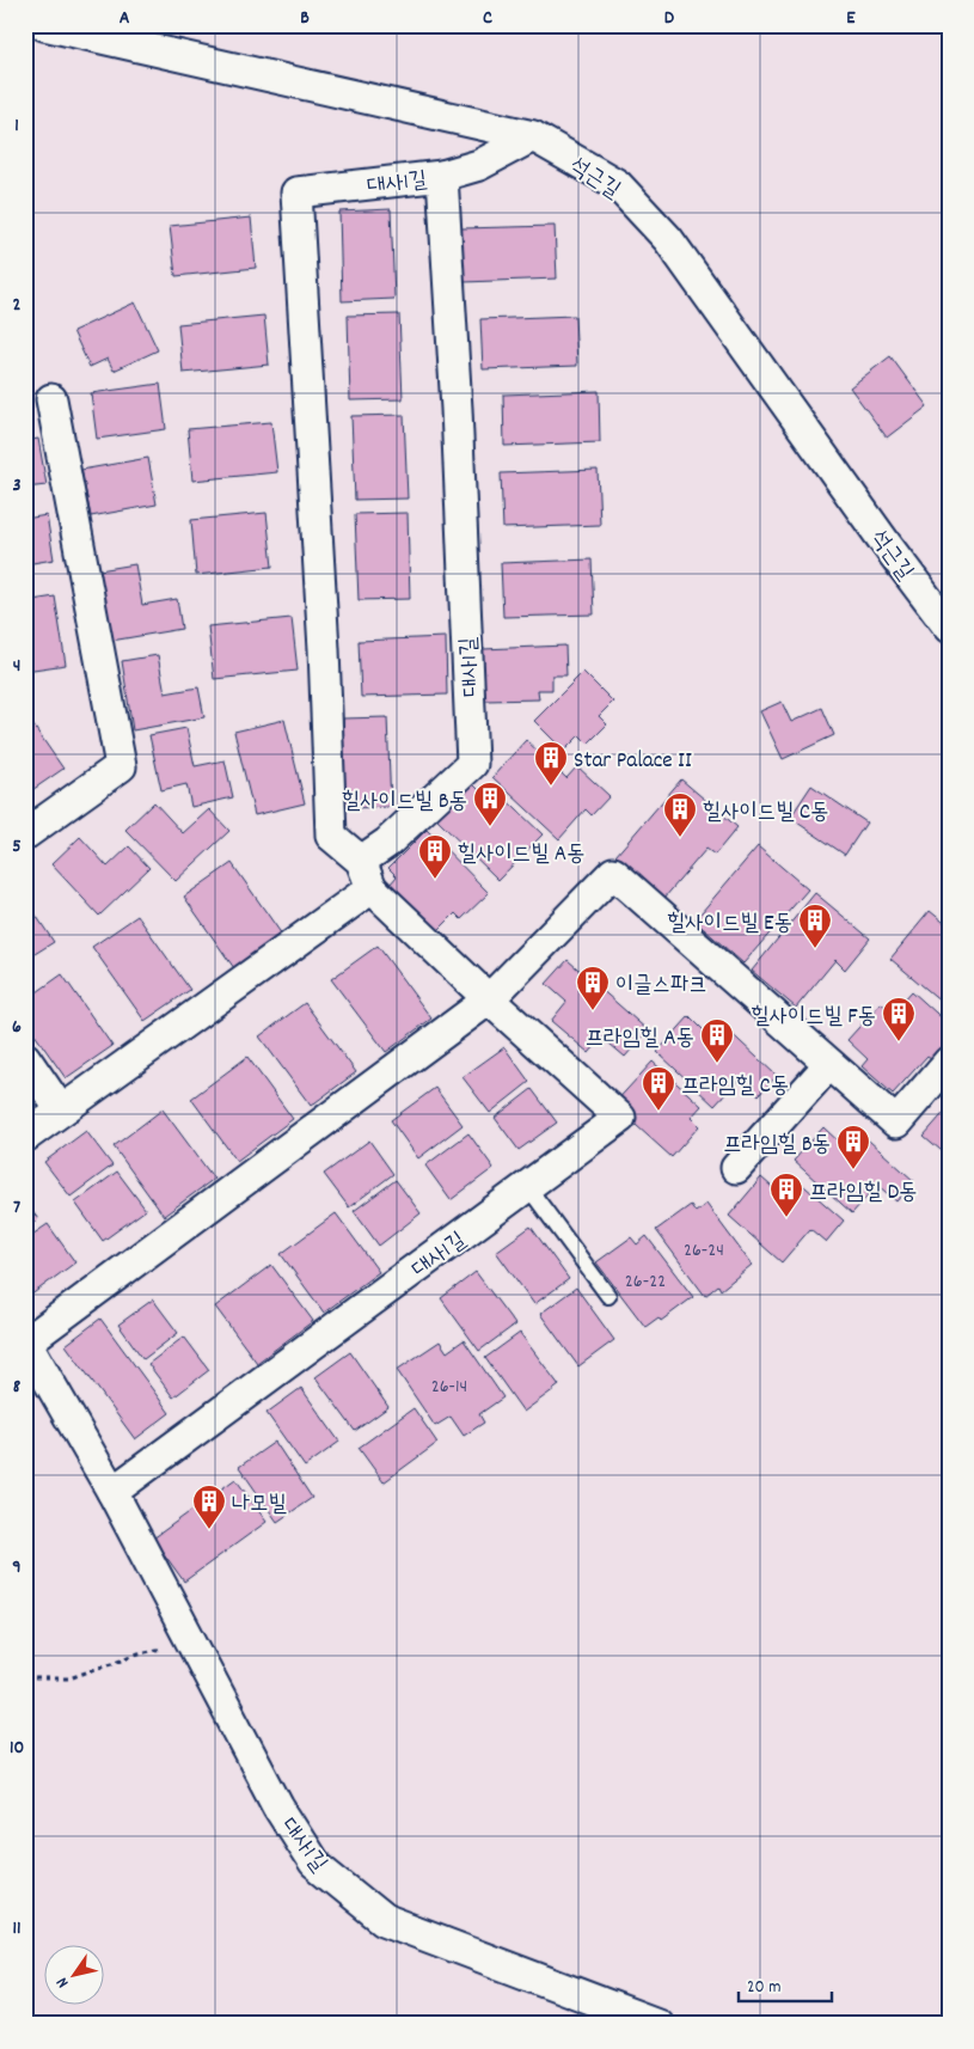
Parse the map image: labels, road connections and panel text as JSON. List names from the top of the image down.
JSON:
{
  "streets": {
    "street": ["석근길", "대사1길"]
  },
  "places": {
    "building": [
      "Star Palace II",
      "힐사이드빌 B동",
      "힐사이드빌 C동",
      "힐사이드빌 A동",
      "힐사이드빌 E동",
      "이글스파크",
      "힐사이드빌 F동",
      "프라임힐 A동",
      "프라임힐 C동",
      "프라임힐 B동",
      "프라임힐 D동",
      "나모빌"
    ]
  },
  "house_numbers": ["26-24", "26-22", "26-14"],
  "scale_bar": "20 m",
  "north": "bottom left",
  "grid": {
    "columns": [
      "A",
      "B",
      "C",
      "D",
      "E"
    ],
    "rows": [
      "1",
      "2",
      "3",
      "4",
      "5",
      "6",
      "7",
      "8",
      "9",
      "10",
      "11"
    ]
  }
}
